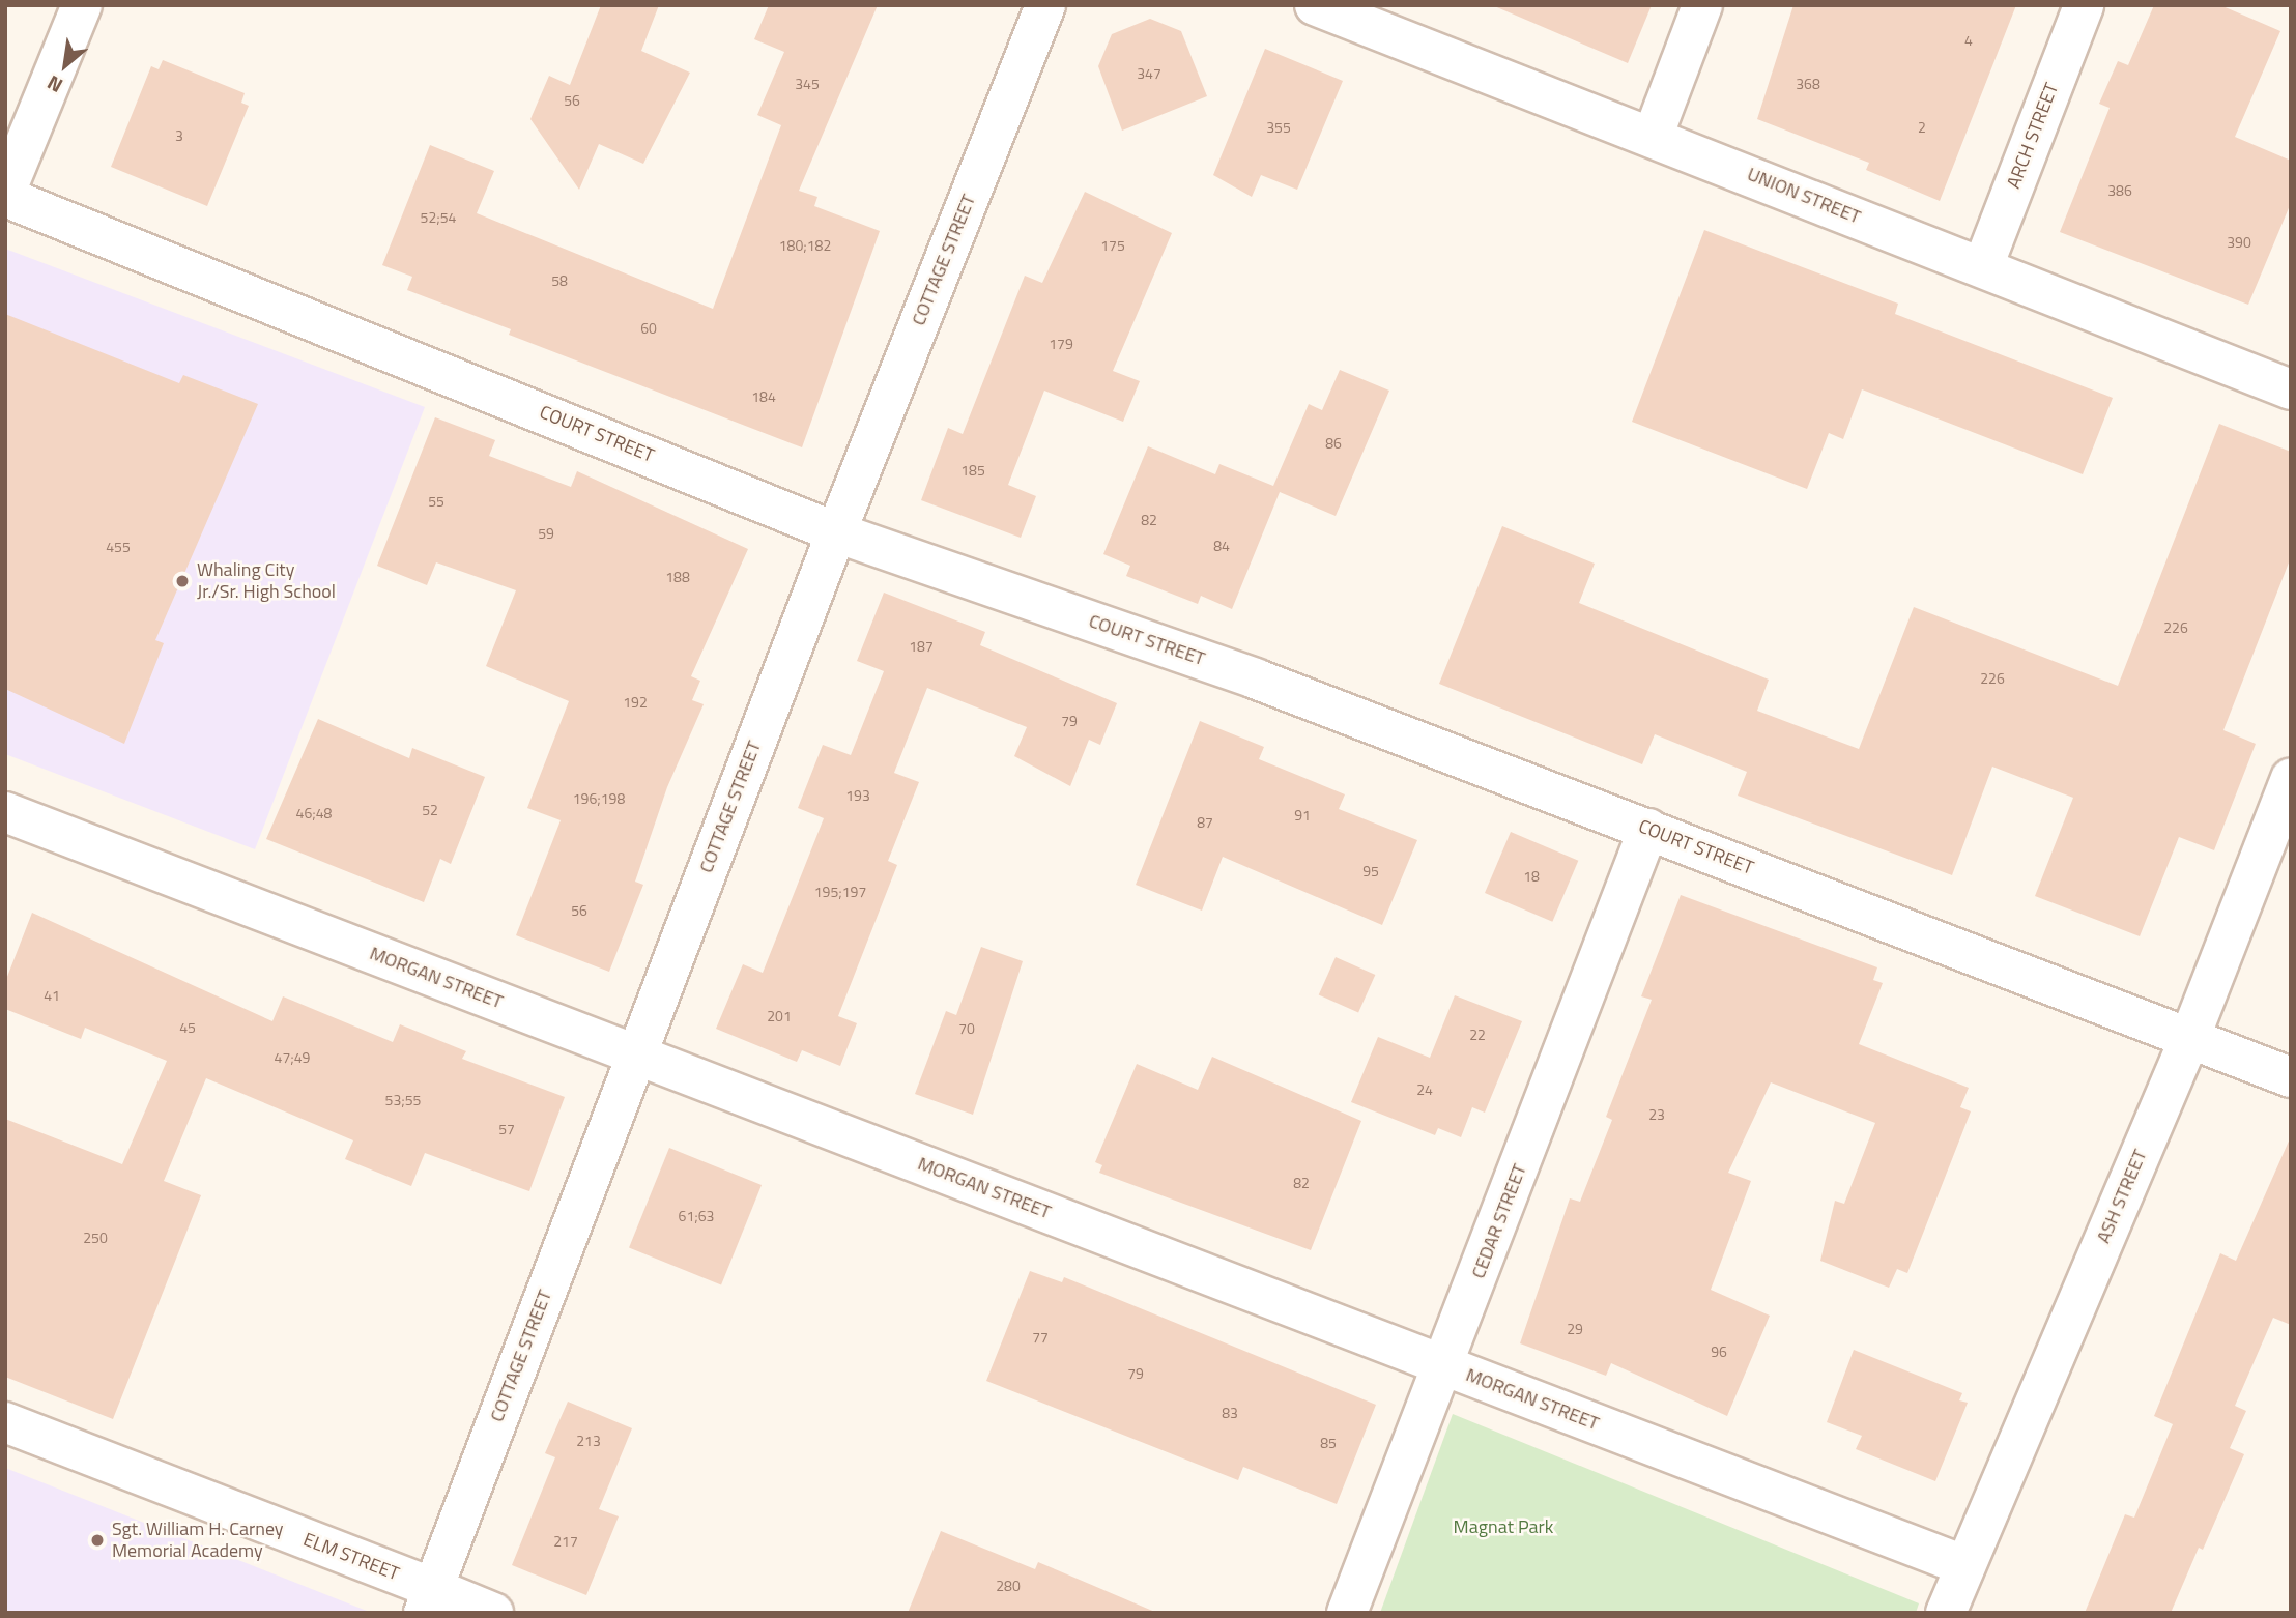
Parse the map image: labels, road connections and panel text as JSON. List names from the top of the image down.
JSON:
{
  "streets": {
    "street": [
      "ARCH STREET",
      "UNION STREET",
      "COTTAGE STREET",
      "COURT STREET",
      "MORGAN STREET",
      "ASH STREET",
      "CEDAR STREET",
      "ELM STREET"
    ]
  },
  "crossings": [
    ["ARCH STREET", "UNION STREET"],
    ["COTTAGE STREET", "COURT STREET"],
    ["COTTAGE STREET", "MORGAN STREET"],
    ["COTTAGE STREET", "ELM STREET"],
    ["COURT STREET", "ASH STREET"],
    ["COURT STREET", "CEDAR STREET"],
    ["MORGAN STREET", "ASH STREET"],
    ["MORGAN STREET", "CEDAR STREET"]
  ],
  "parks": ["Magnat Park"],
  "places": ["Whaling City Jr./Sr. High School", "Sgt. William H. Carney Memorial Academy"],
  "house_numbers": [
    "4",
    "347",
    "345",
    "368",
    "56",
    "355",
    "2",
    "3",
    "386",
    "52;54",
    "390",
    "180;182",
    "175",
    "58",
    "60",
    "179",
    "184",
    "86",
    "185",
    "55",
    "82",
    "59",
    "84",
    "455",
    "188",
    "226",
    "187",
    "226",
    "192",
    "79",
    "193",
    "196;198",
    "52",
    "46;48",
    "91",
    "87",
    "95",
    "18",
    "195;197",
    "56",
    "41",
    "201",
    "45",
    "70",
    "22",
    "47;49",
    "24",
    "53;55",
    "23",
    "57",
    "82",
    "61;63",
    "250",
    "29",
    "77",
    "96",
    "79",
    "83",
    "213",
    "85",
    "217",
    "280"
  ],
  "north": "bottom left"
}
